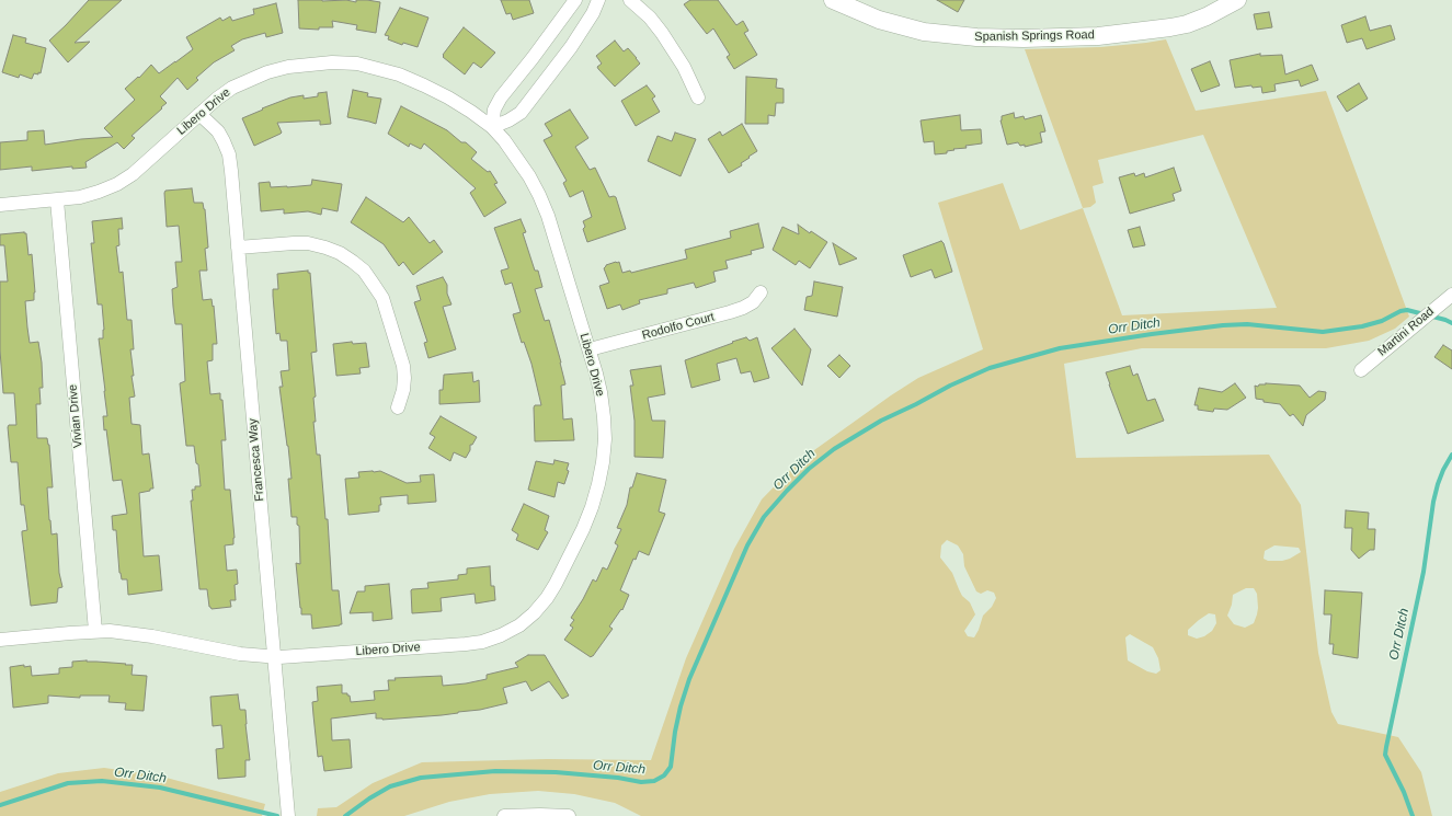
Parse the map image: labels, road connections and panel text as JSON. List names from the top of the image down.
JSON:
{
  "streets": {
    "street": [
      "Spanish Springs Road",
      "Libero Drive",
      "Rodolfo Court",
      "Martini Road",
      "Vivian Drive",
      "Francesca Way"
    ]
  },
  "crossings": [
    ["Libero Drive", "Rodolfo Court"],
    ["Libero Drive", "Vivian Drive"],
    ["Libero Drive", "Francesca Way"]
  ],
  "water": ["Orr Ditch"]
}
